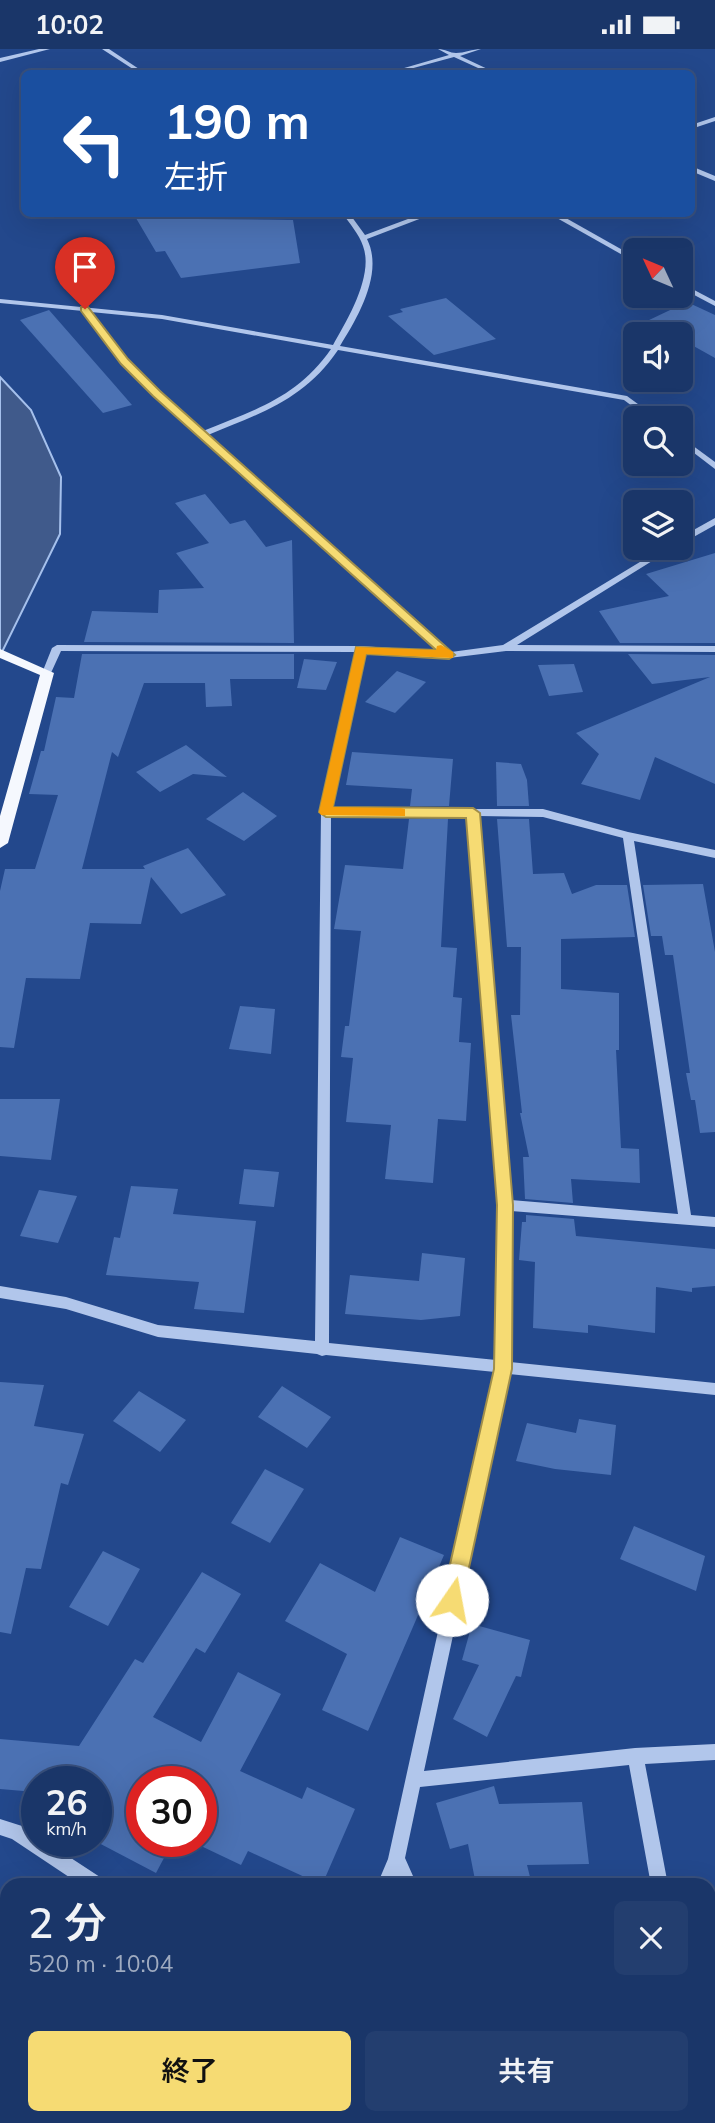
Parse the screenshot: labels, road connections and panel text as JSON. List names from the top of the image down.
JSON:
{
  "north": "top left",
  "page": {
    "status": "10:02",
    "turn": ["190 m", "左折"],
    "speed": "26 km/h",
    "limit": "30",
    "heading": ["2 分", "520 m · 10:04"],
    "buttons": ["終了", "共有"]
  }
}
